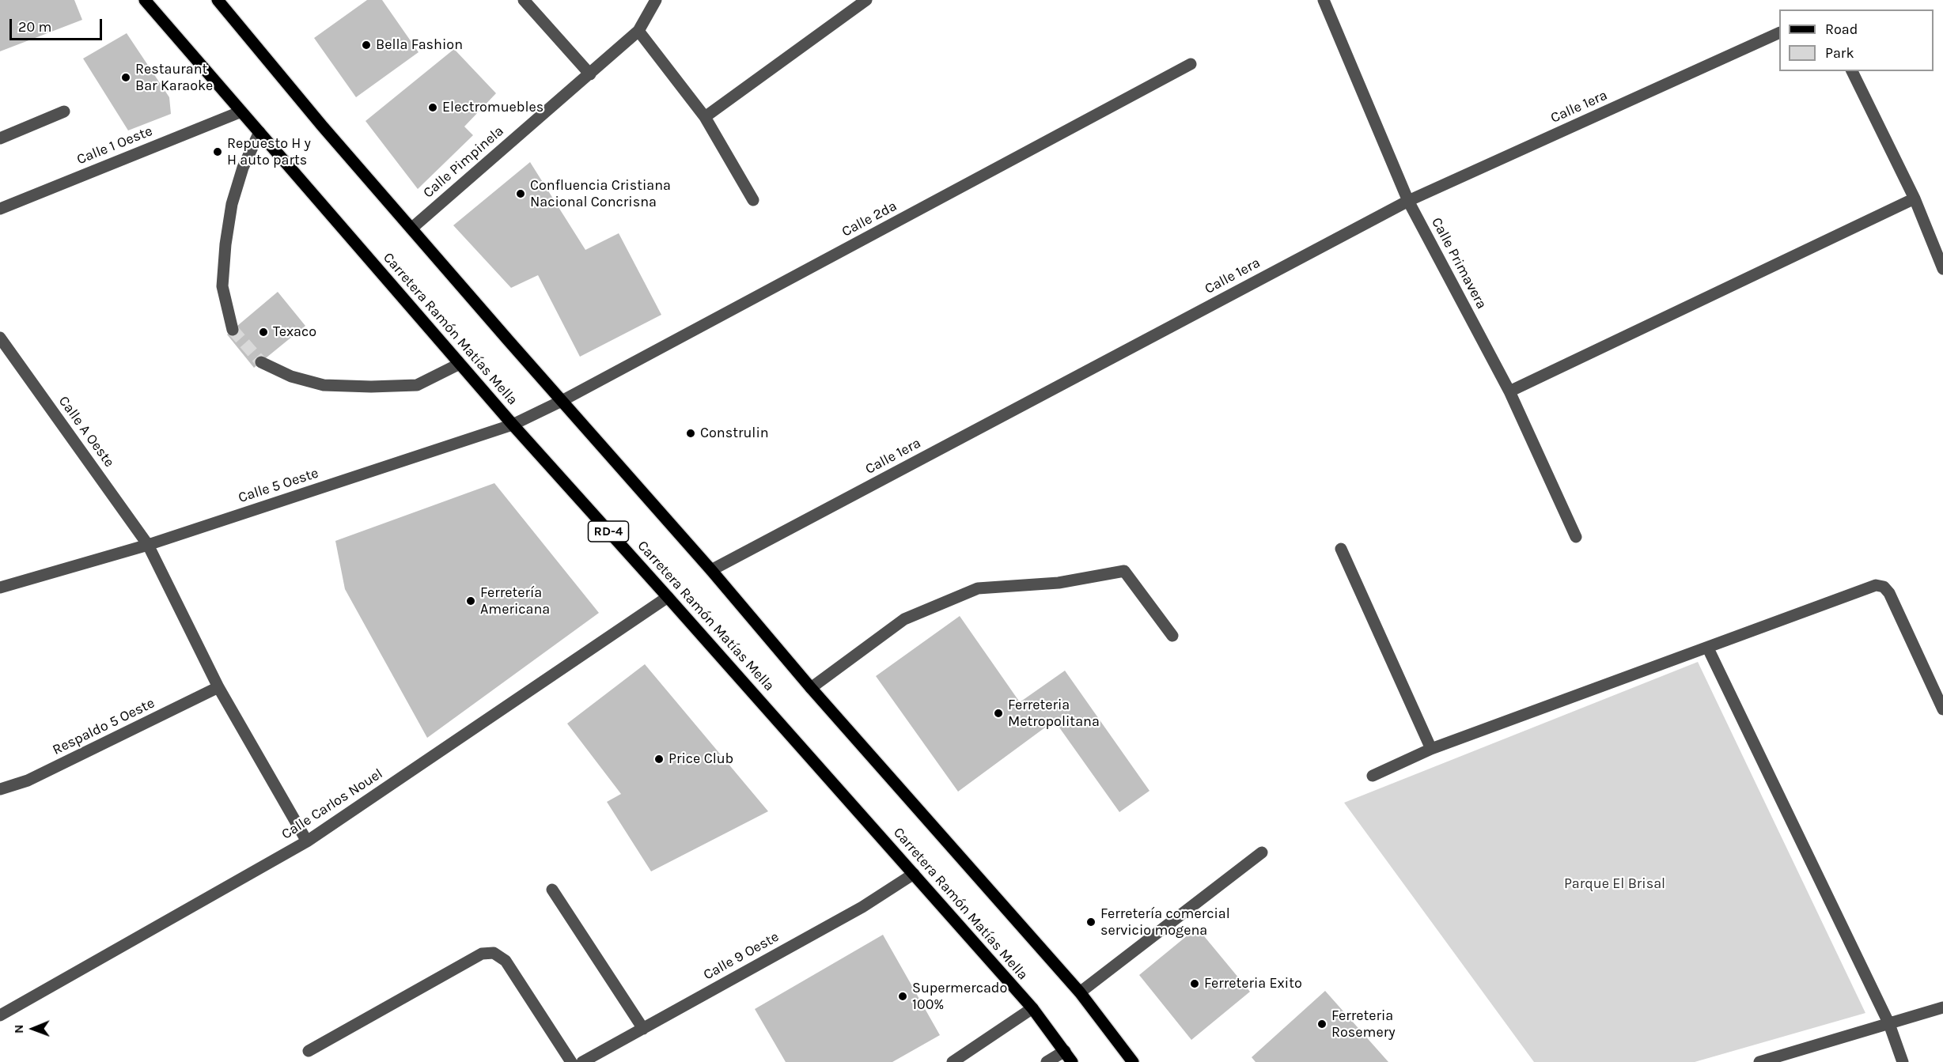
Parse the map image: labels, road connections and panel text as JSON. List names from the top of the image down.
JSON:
{
  "streets": {
    "main road": ["Carretera Ramón Matías Mella", "RD-4"],
    "street": [
      "Calle 1era",
      "Calle 1 Oeste",
      "Calle Pimpinela",
      "Calle 2da",
      "Calle Primavera",
      "Calle A Oeste",
      "Calle 5 Oeste",
      "Respaldo 5 Oeste",
      "Calle Carlos Nouel",
      "Calle 9 Oeste"
    ]
  },
  "crossings": [
    ["Calle 1era", "Calle Primavera"],
    ["Calle 1 Oeste", "Carretera Ramón Matías Mella"],
    ["Calle 2da", "Calle 5 Oeste"],
    ["Carretera Ramón Matías Mella", "Calle 5 Oeste"],
    ["Carretera Ramón Matías Mella", "Calle Carlos Nouel"],
    ["Carretera Ramón Matías Mella", "Calle 9 Oeste"],
    ["Calle A Oeste", "Calle 5 Oeste"],
    ["Calle A Oeste", "Respaldo 5 Oeste"],
    ["Calle A Oeste", "Calle Carlos Nouel"]
  ],
  "parks": ["Parque El Brisal"],
  "places": [
    "Bella Fashion",
    "Restaurant Bar Karaoke",
    "Electromuebles",
    "Repuesto H y H auto parts",
    "Confluencia Cristiana Nacional Concrisna",
    "Texaco",
    "Construlin",
    "Ferretería Americana",
    "Ferreteria Metropolitana",
    "Price Club",
    "Ferretería comercial servicio mogena",
    "Ferreteria Exito",
    "Supermercado 100%",
    "Ferreteria Rosemery"
  ],
  "legend": ["Road", "Park"],
  "scale_bar": "20 m",
  "north": "left"
}
